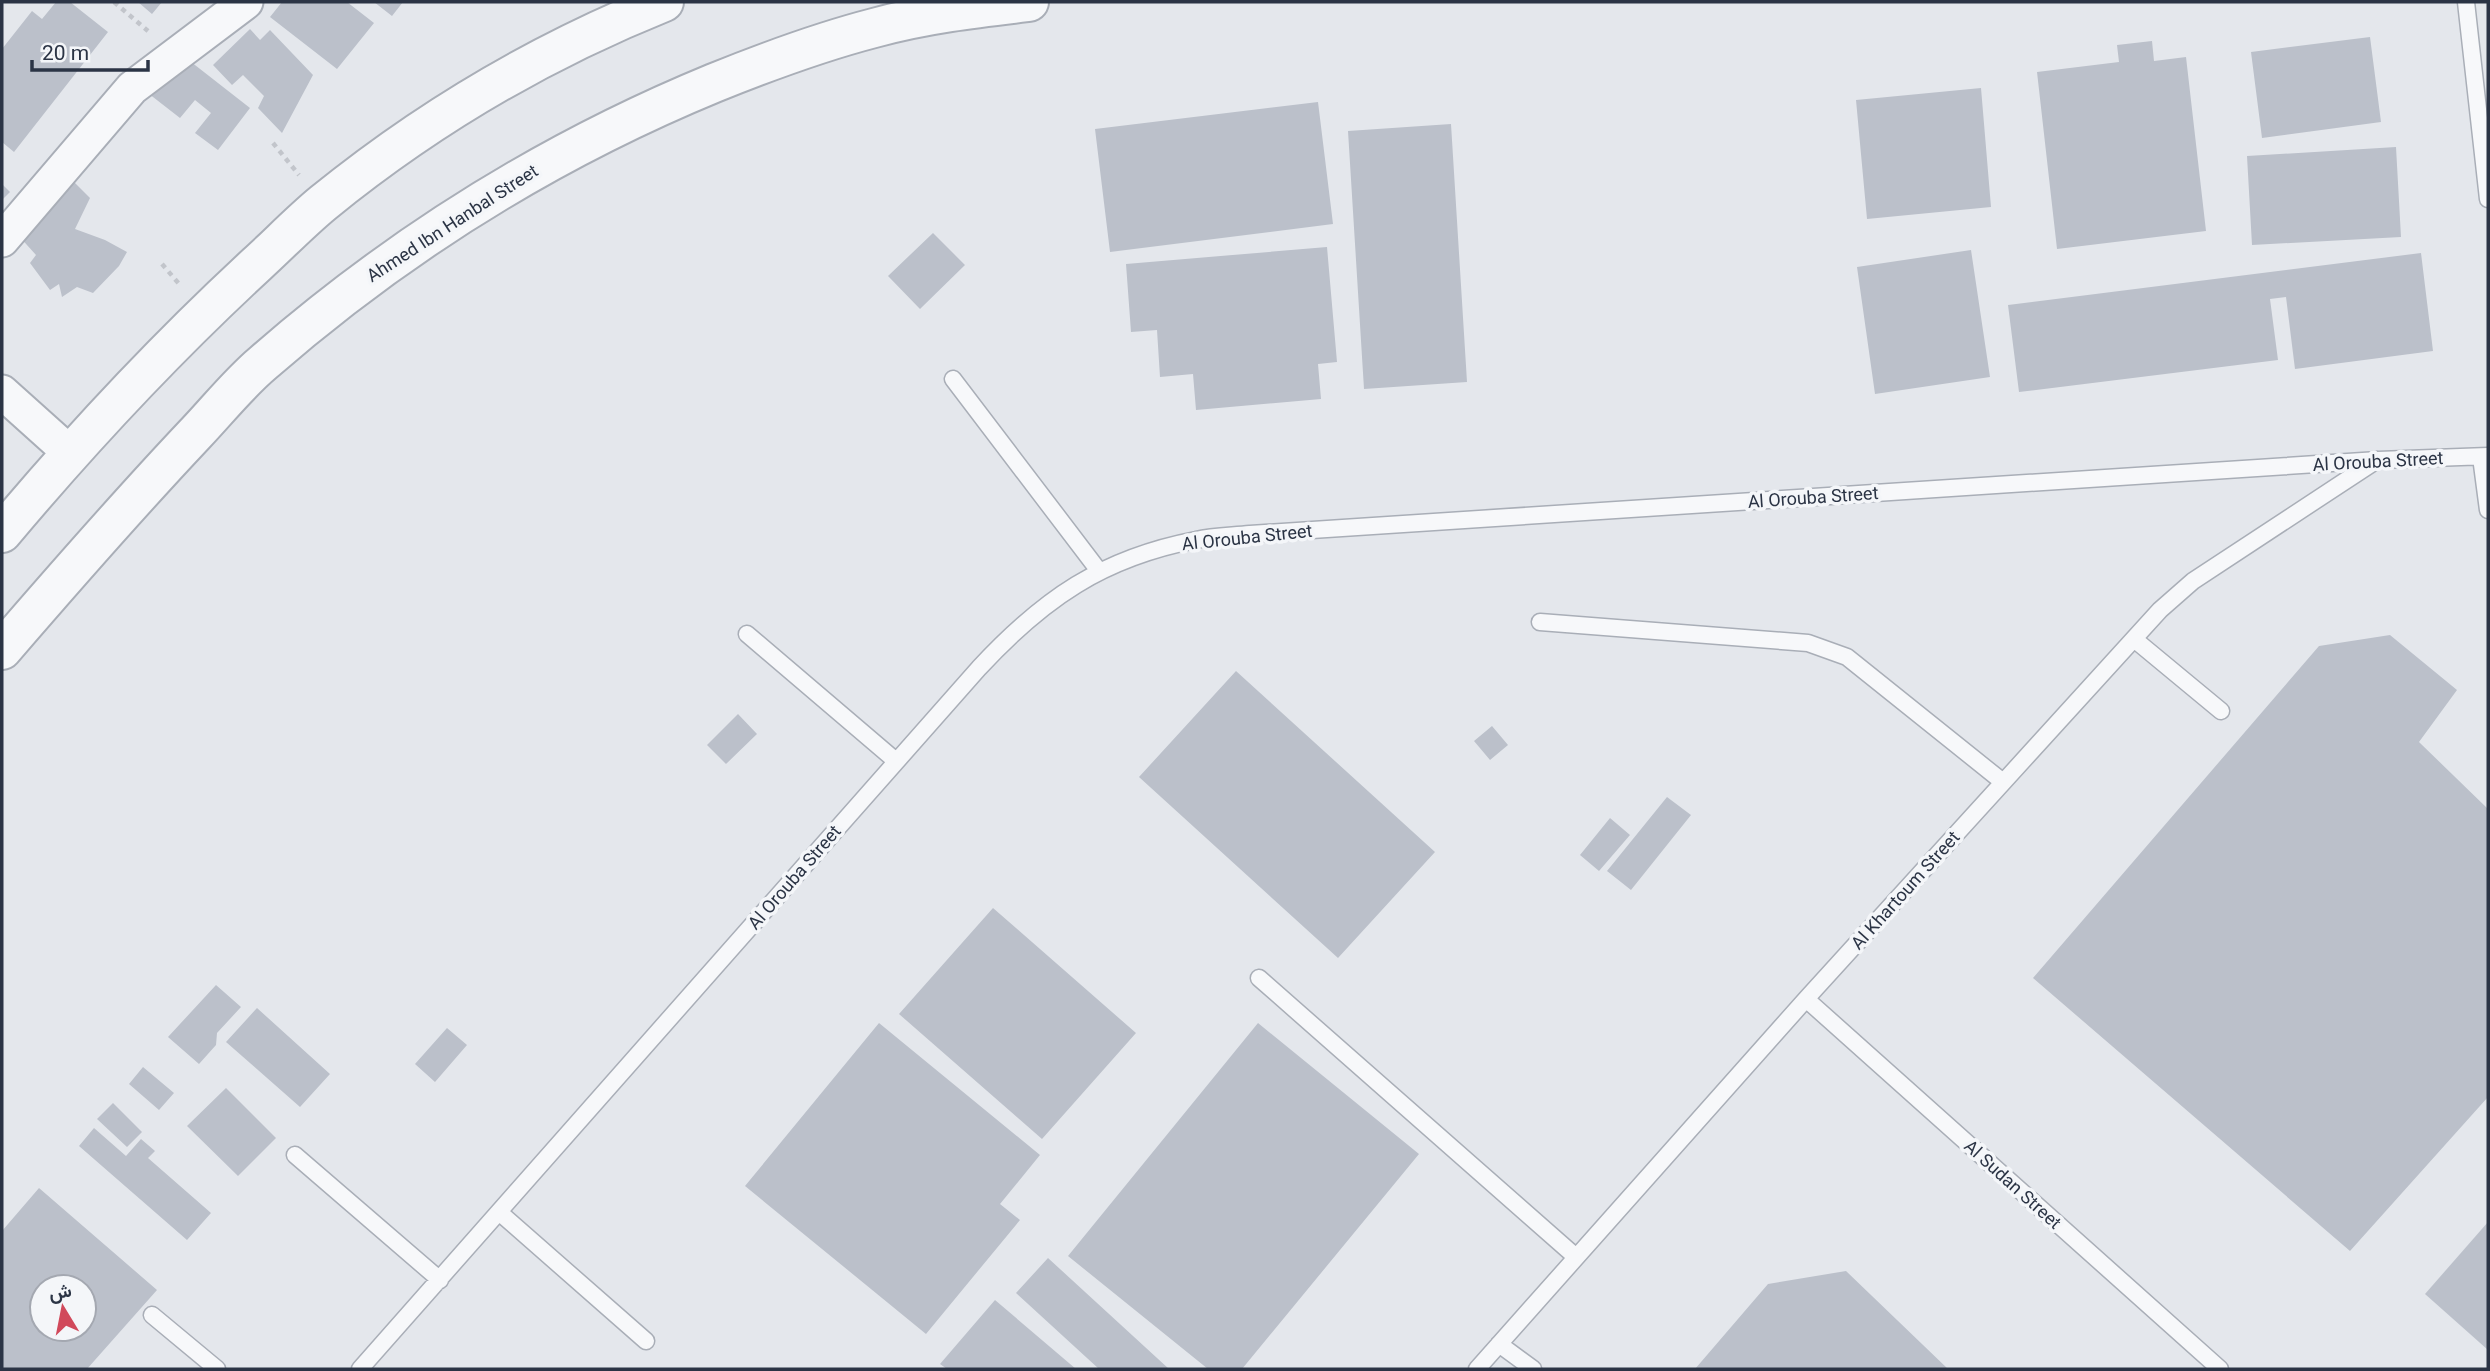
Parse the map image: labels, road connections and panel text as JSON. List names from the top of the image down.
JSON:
{
  "streets": {
    "street": ["Ahmed Ibn Hanbal Street"],
    "lane": ["Al Orouba Street", "Al Khartoum Street", "Al Sudan Street"]
  },
  "crossings": [
    ["Al Orouba Street", "Al Khartoum Street"],
    ["Al Khartoum Street", "Al Sudan Street"]
  ],
  "scale_bar": "20 m",
  "north": "top"
}
